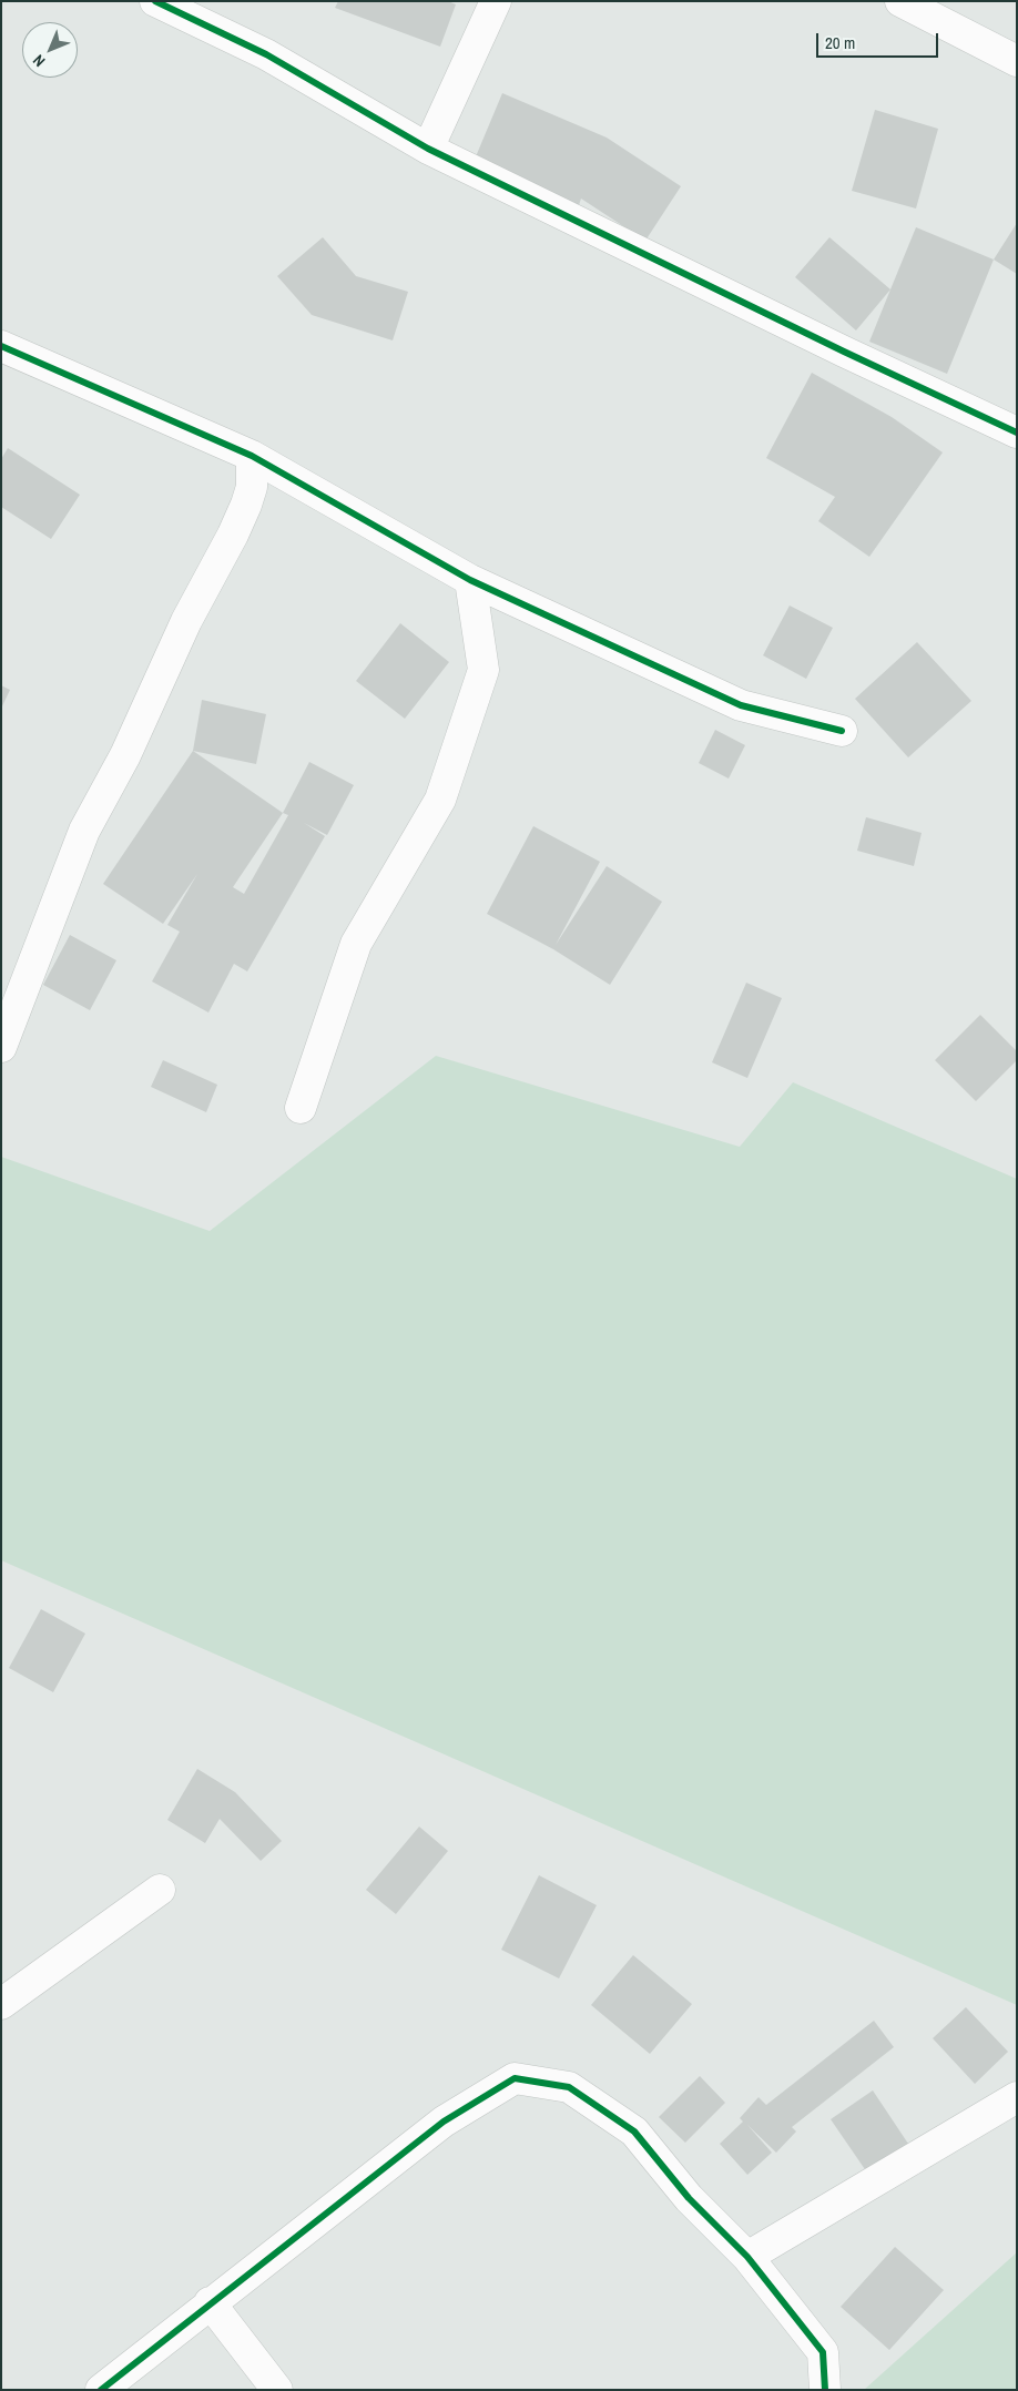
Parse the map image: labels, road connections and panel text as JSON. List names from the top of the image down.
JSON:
{
  "scale_bar": "20 m",
  "north": "bottom left"
}
